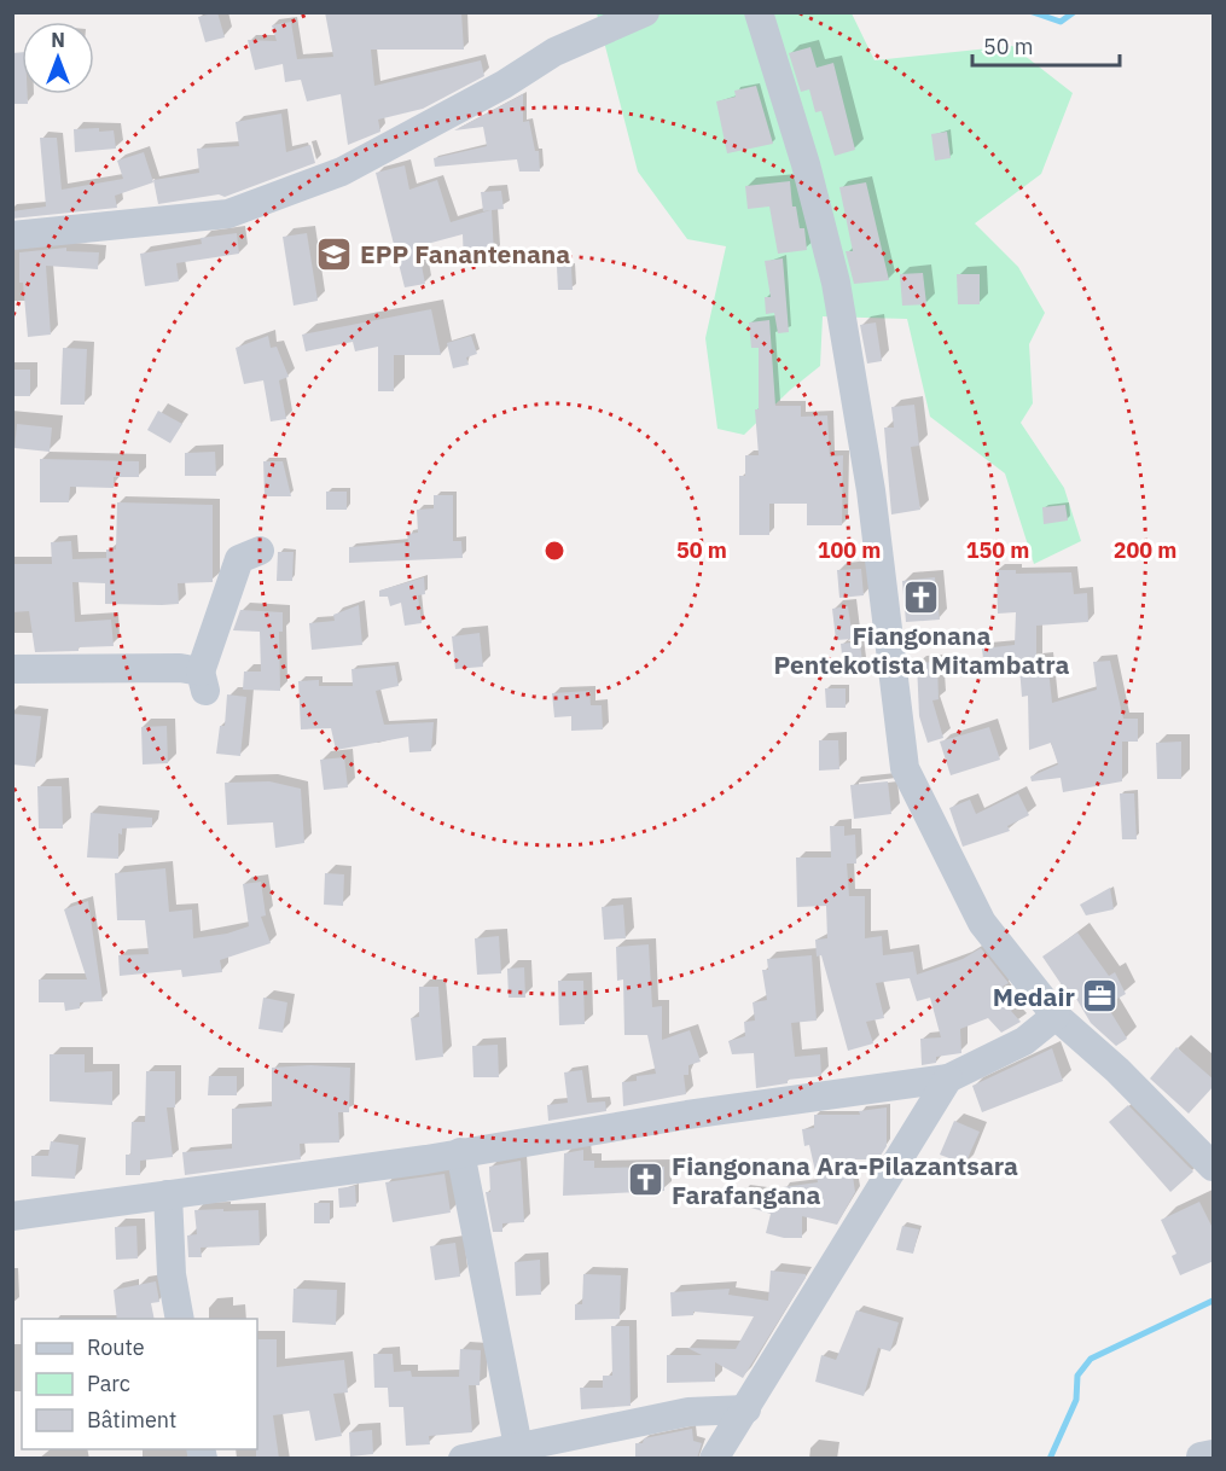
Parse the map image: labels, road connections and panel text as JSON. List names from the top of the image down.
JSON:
{
  "places": {
    "school or university": ["EPP Fanantenana"],
    "church": ["Fiangonana Pentekotista Mitambatra", "Fiangonana Ara-Pilazantsara Farafangana"],
    "office": ["Medair"]
  },
  "legend": ["Route", "Parc", "Bâtiment"],
  "scale_bar": "50 m",
  "north": "top",
  "rings": [
    "50 m",
    "100 m",
    "150 m",
    "200 m"
  ]
}
